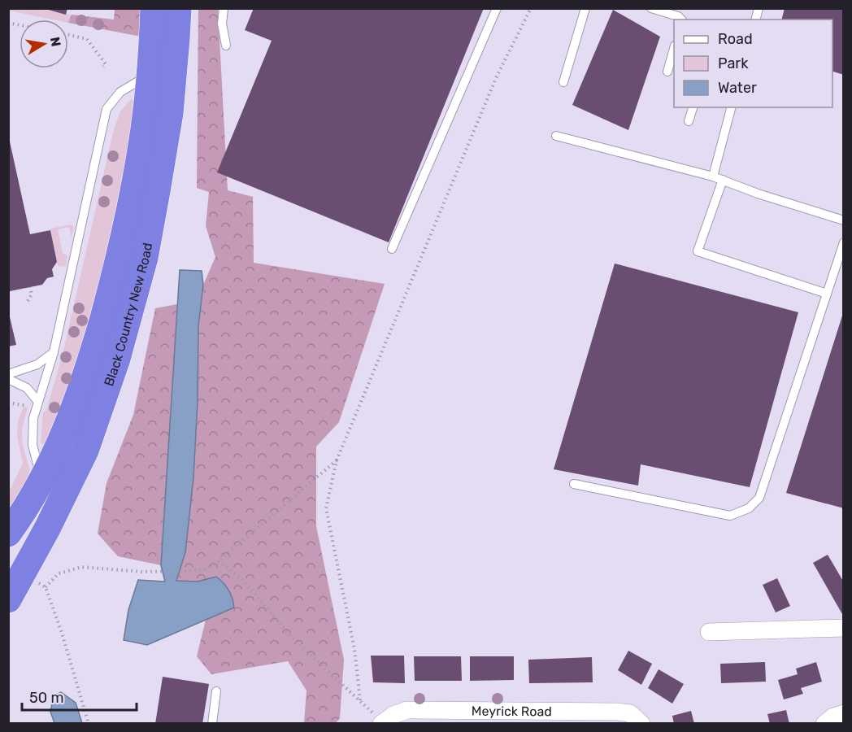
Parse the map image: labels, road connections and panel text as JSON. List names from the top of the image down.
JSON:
{
  "streets": {
    "highway": ["Black Country New Road"],
    "street": ["Meyrick Road"]
  },
  "legend": ["Road", "Park", "Water"],
  "scale_bar": "50 m",
  "north": "right"
}
